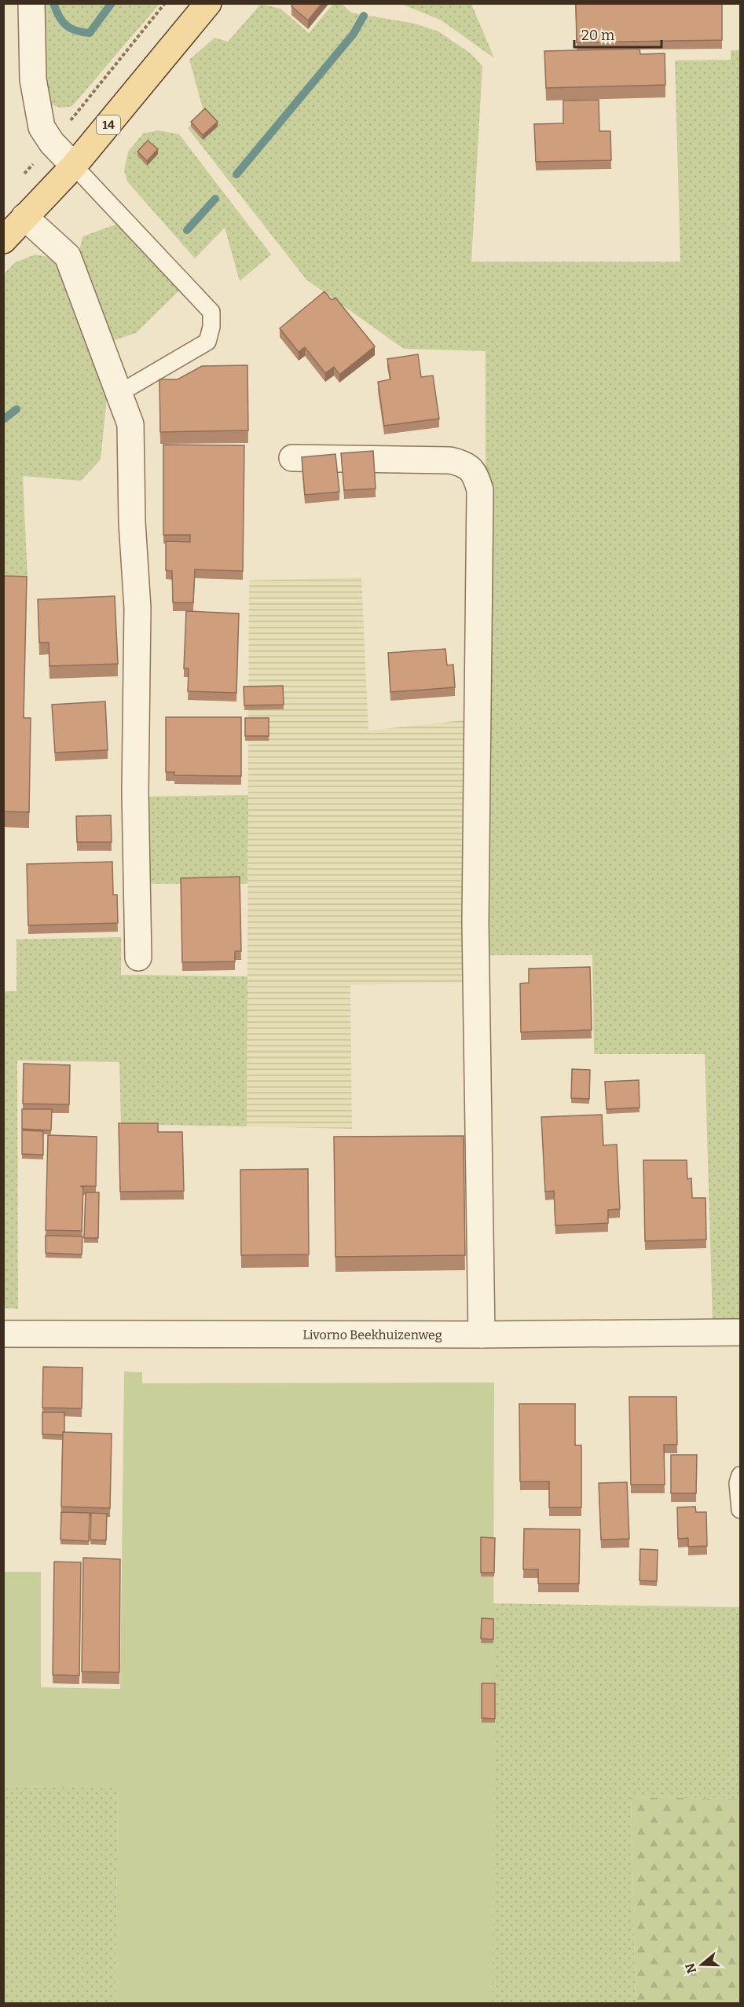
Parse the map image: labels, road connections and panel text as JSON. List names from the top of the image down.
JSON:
{
  "streets": {
    "main road": ["14"],
    "street": ["Livorno Beekhuizenweg"]
  },
  "scale_bar": "20 m",
  "north": "left"
}
